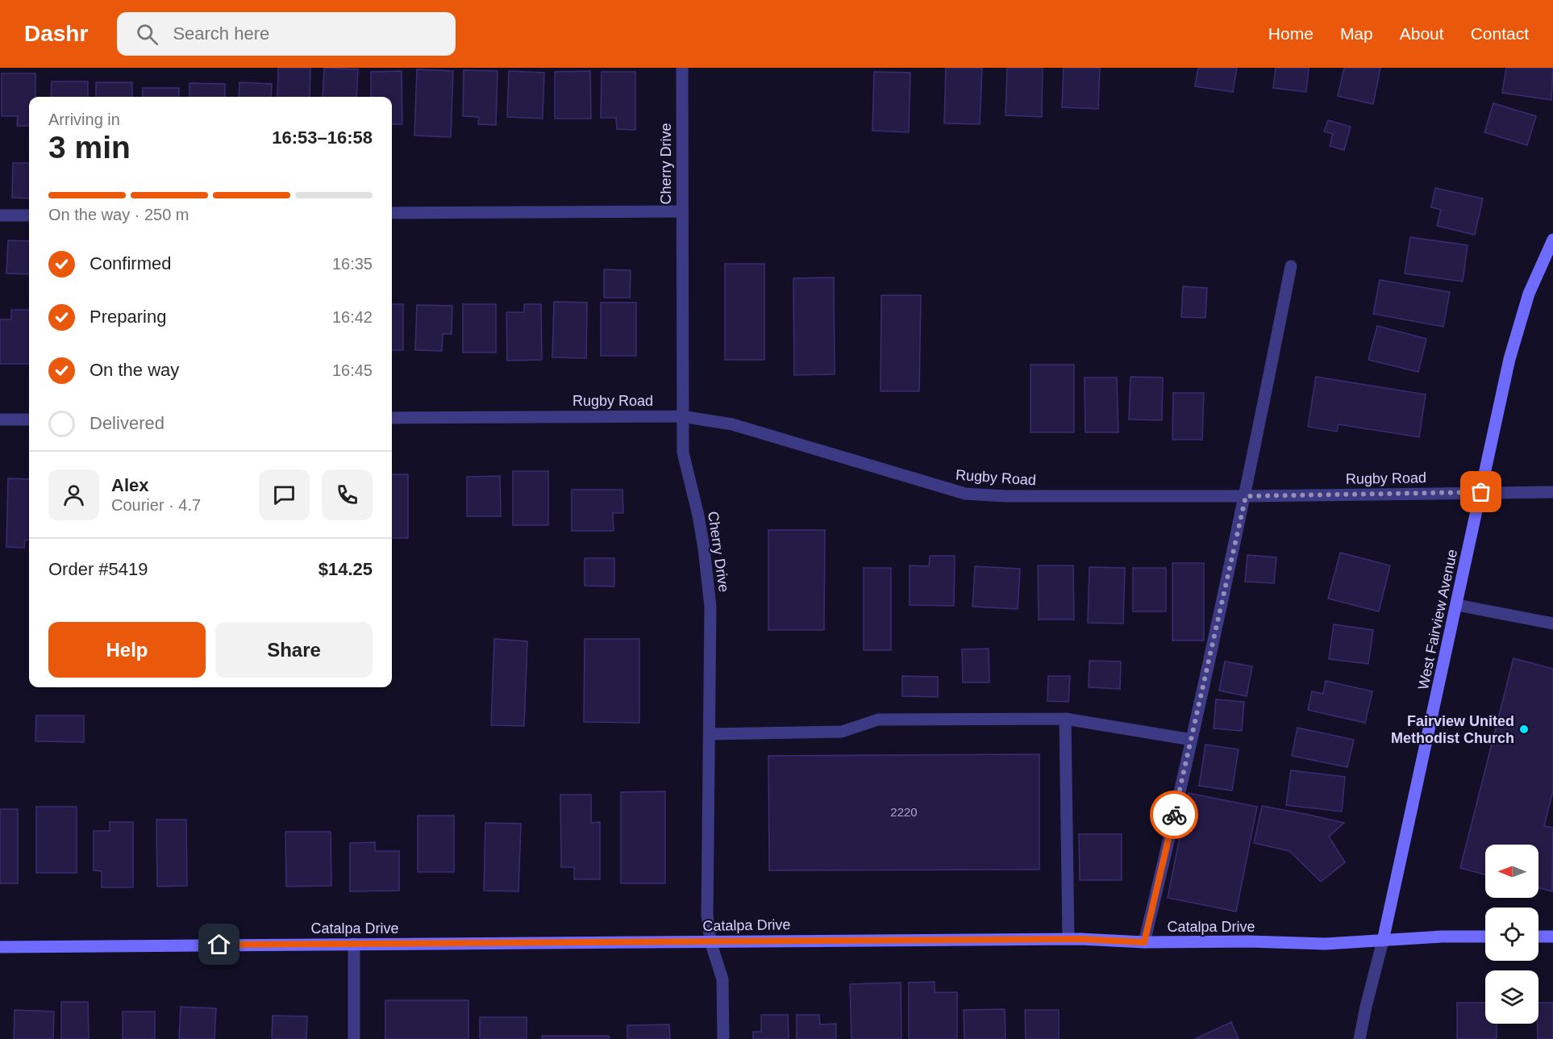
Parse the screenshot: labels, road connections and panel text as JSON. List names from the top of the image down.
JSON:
{
  "streets": {
    "street": [
      "Cherry Drive",
      "Rugby Road",
      "West Fairview Avenue",
      "Catalpa Drive"
    ]
  },
  "crossings": [
    ["Cherry Drive", "Rugby Road"],
    ["Cherry Drive", "Catalpa Drive"],
    ["Rugby Road", "West Fairview Avenue"],
    ["West Fairview Avenue", "Catalpa Drive"]
  ],
  "places": ["Fairview United Methodist Church"],
  "house_numbers": ["2220"],
  "north": "left",
  "page": {
    "header": "Dashr",
    "search": "Search here",
    "nav": [
      "Home",
      "Map",
      "About",
      "Contact"
    ],
    "heading": ["3 min", "Arriving in", "16:53–16:58"],
    "panel": [
      "Alex",
      "Courier · 4.7",
      "Order #5419",
      "$14.25"
    ],
    "bar": "On the way · 250 m",
    "list": [
      ["Confirmed", "16:35"],
      ["Preparing", "16:42"],
      ["On the way", "16:45"],
      "Delivered"
    ],
    "buttons": ["Help", "Share"]
  }
}
